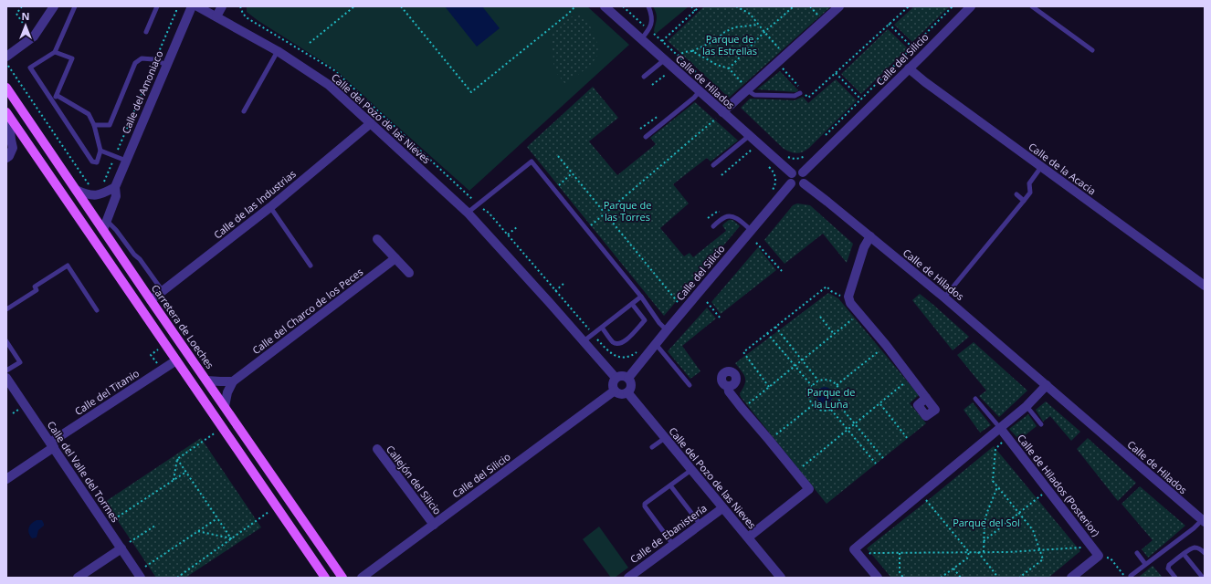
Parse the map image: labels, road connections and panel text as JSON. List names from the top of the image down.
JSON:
{
  "streets": {
    "main road": ["Carretera de Loeches"],
    "street": [
      "Calle del Silicio",
      "Calle de Hilados",
      "Calle del Amoniaco",
      "Calle del Pozo de las Nieves",
      "Calle de la Acacia",
      "Calle de las Industrias",
      "Calle del Charco de los Peces",
      "Calle del Titanio",
      "Calle del Valle del Tormes",
      "Callejón del Silicio",
      "Calle de Hilados (Posterior)",
      "Calle de Ebanistería"
    ]
  },
  "crossings": [
    ["Calle del Silicio", "Calle de Hilados"],
    ["Calle del Silicio", "Calle del Pozo de las Nieves"],
    ["Calle del Silicio", "Calle de la Acacia"],
    ["Calle del Silicio", "Callejón del Silicio"],
    ["Calle del Amoniaco", "Carretera de Loeches"],
    ["Calle del Pozo de las Nieves", "Calle de las Industrias"],
    ["Calle del Pozo de las Nieves", "Calle de Ebanistería"],
    ["Calle de las Industrias", "Carretera de Loeches"],
    ["Calle del Titanio", "Calle del Valle del Tormes"]
  ],
  "parks": [
    "Parque de las Estrellas",
    "Parque de las Torres",
    "Parque de la Luna",
    "Parque del Sol"
  ],
  "north": "top"
}
